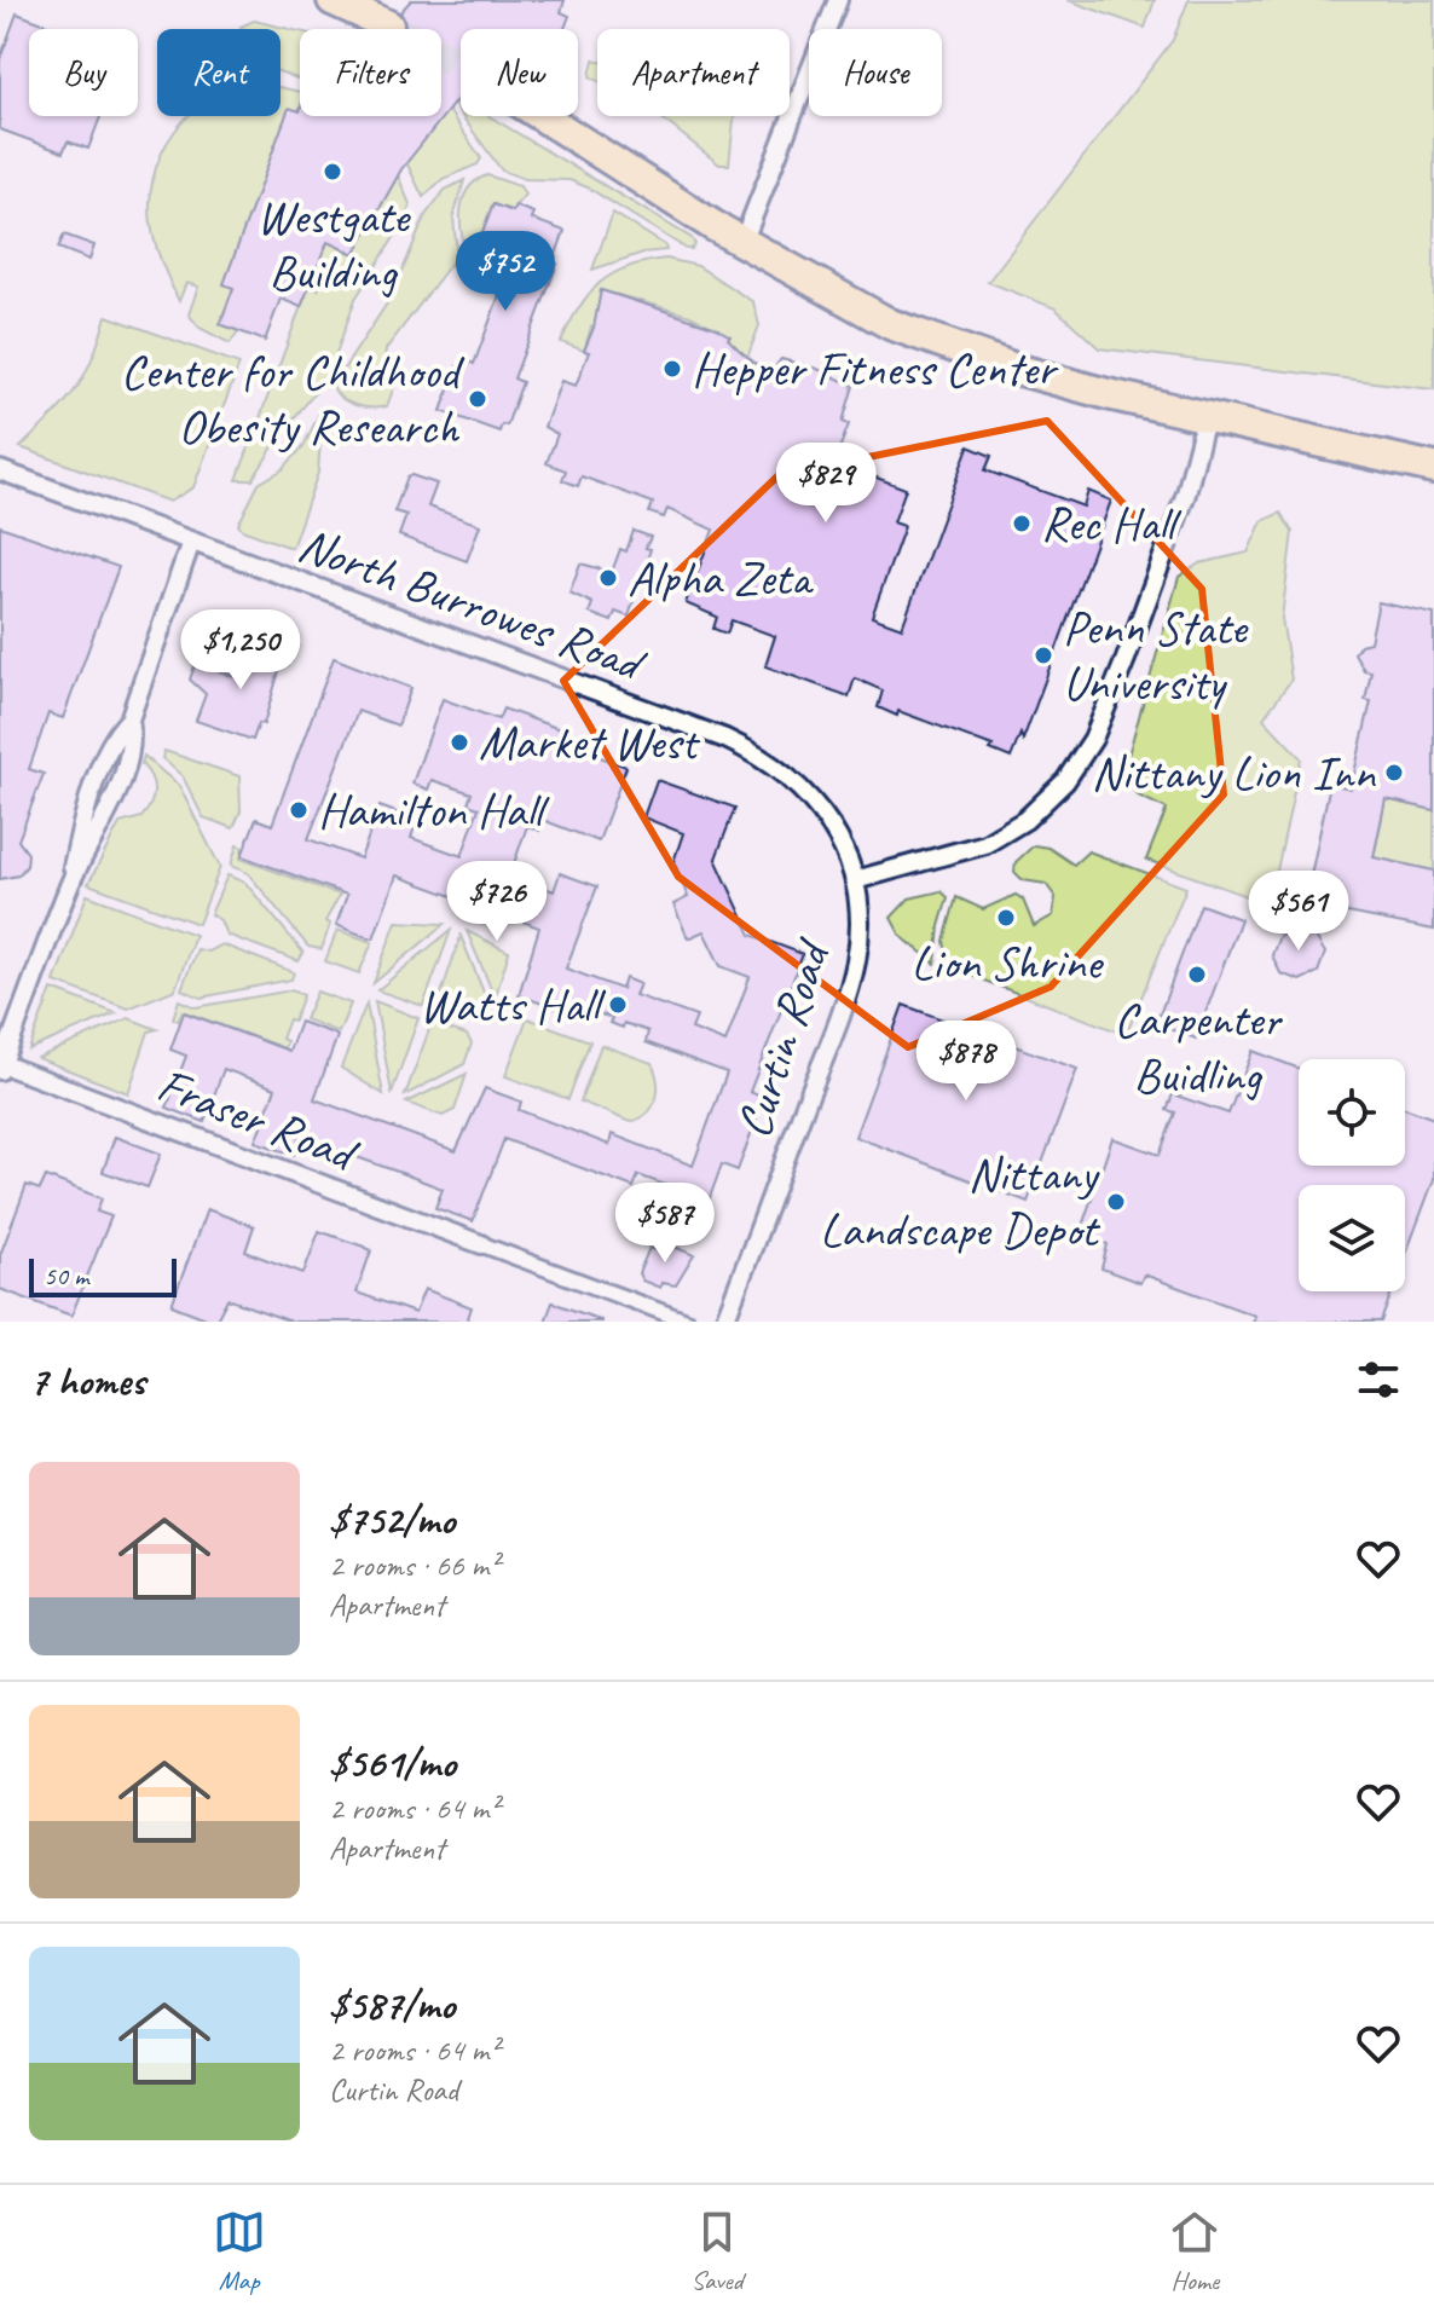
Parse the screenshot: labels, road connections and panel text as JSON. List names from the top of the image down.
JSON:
{
  "streets": {
    "street": ["North Burrowes Road", "Curtin Road", "Fraser Road"]
  },
  "crossings": [
    ["North Burrowes Road", "Curtin Road"]
  ],
  "places": [
    "Westgate Building",
    "Hepper Fitness Center",
    "Center for Childhood Obesity Research",
    "Rec Hall",
    "Alpha Zeta",
    "Penn State University",
    "Market West",
    "Nittany Lion Inn",
    "Hamilton Hall",
    "Lion Shrine",
    "Carpenter Buidling",
    "Watts Hall",
    "Nittany Landscape Depot"
  ],
  "scale_bar": "50 m",
  "page": {
    "chip": [
      "Buy",
      "Rent",
      "Filters",
      "New",
      "Apartment",
      "House"
    ],
    "price": [
      "$752",
      "$829",
      "$1,250",
      "$726",
      "$561",
      "$878",
      "$587"
    ],
    "scale": "50 m",
    "heading": "7 homes",
    "list": [
      {
        "name": "$752/mo",
        "note": "2 rooms · 66 m² · Apartment"
      },
      {
        "name": "$561/mo",
        "note": "2 rooms · 64 m² · Apartment"
      },
      {
        "name": "$587/mo",
        "note": "2 rooms · 64 m² · Curtin Road"
      }
    ],
    "tabs": ["Map", "Saved", "Home"]
  }
}
